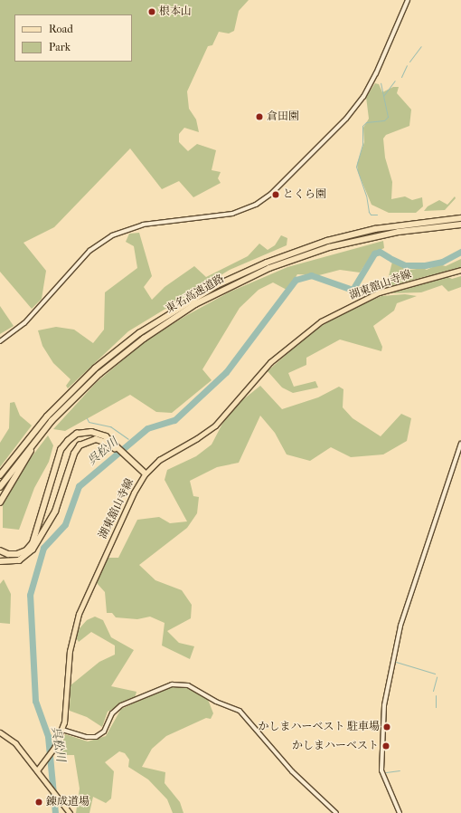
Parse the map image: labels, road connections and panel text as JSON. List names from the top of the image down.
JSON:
{
  "streets": {
    "highway": ["東名高速道路"],
    "main road": ["湖東舘山寺線"]
  },
  "water": ["呉松川"],
  "places": [
    "根本山",
    "倉田園",
    "とくら園",
    "かしまハーベスト 駐車場",
    "かしまハーベスト",
    "錬成道場"
  ],
  "legend": ["Road", "Park"]
}
